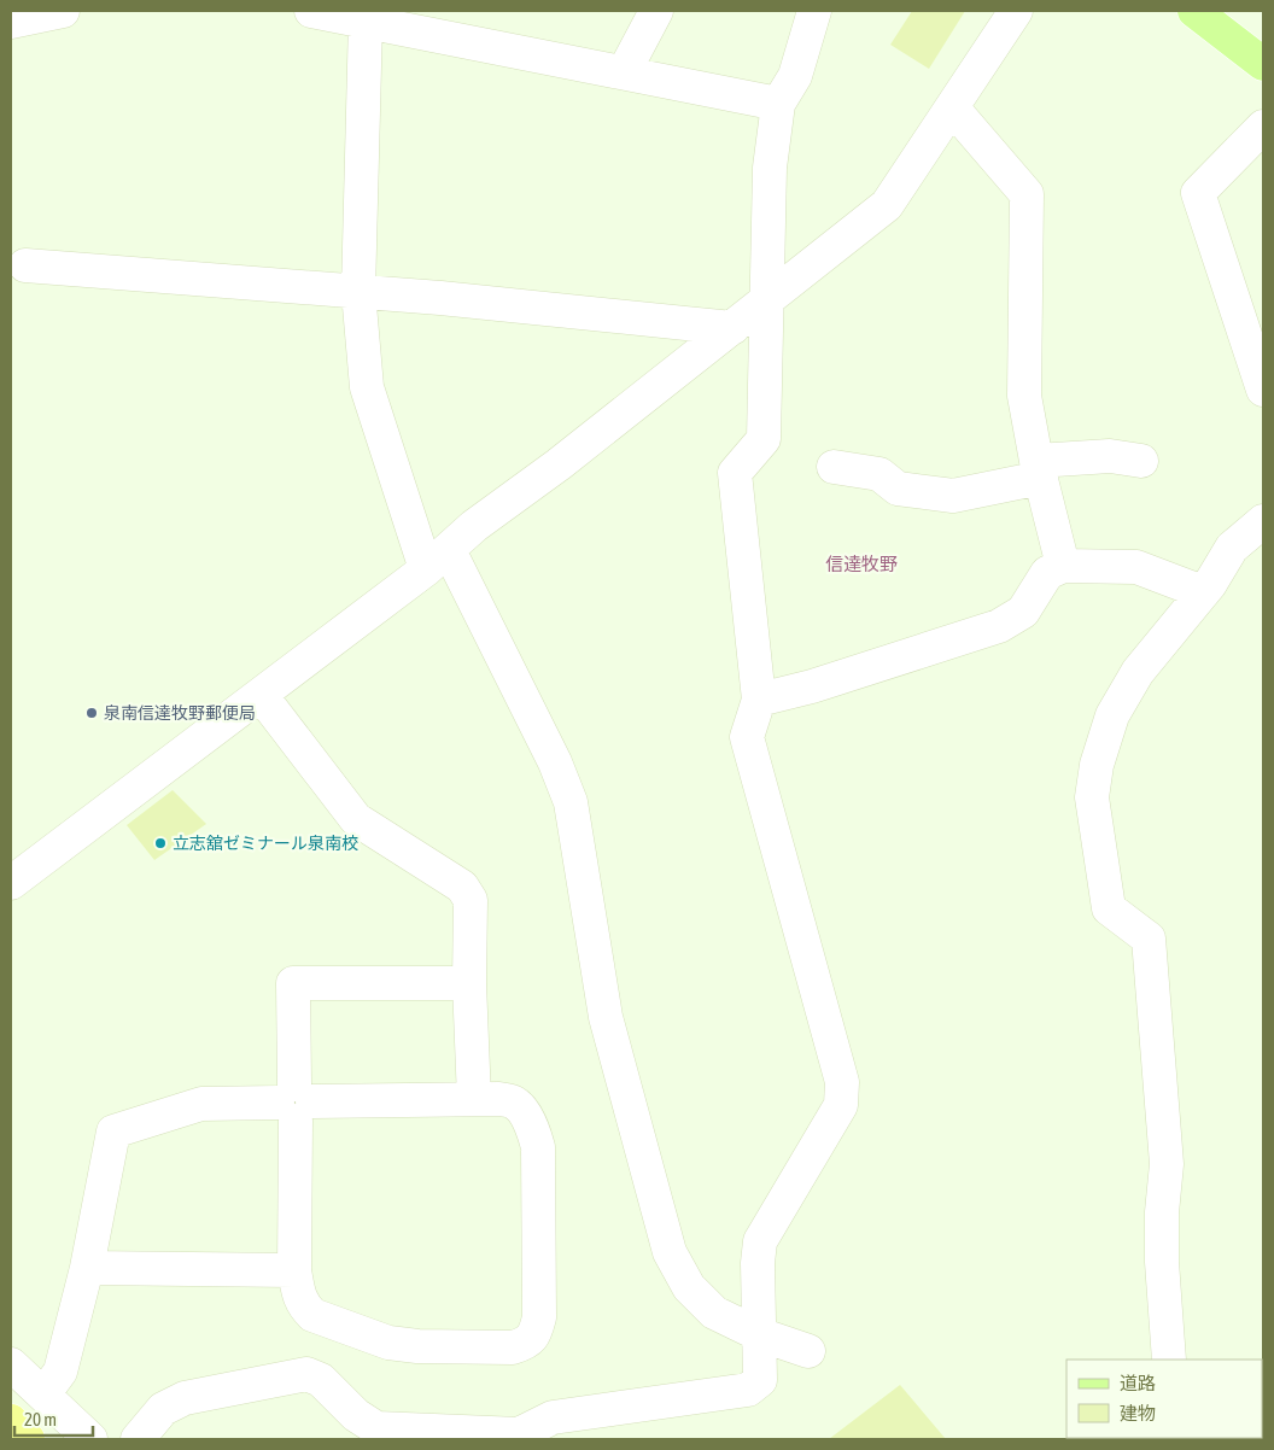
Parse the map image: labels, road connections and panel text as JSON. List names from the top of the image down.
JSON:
{
  "districts": ["信達牧野"],
  "places": ["泉南信達牧野郵便局", "立志舘ゼミナール泉南校"],
  "legend": ["道路", "建物"],
  "scale_bar": "20 m"
}
